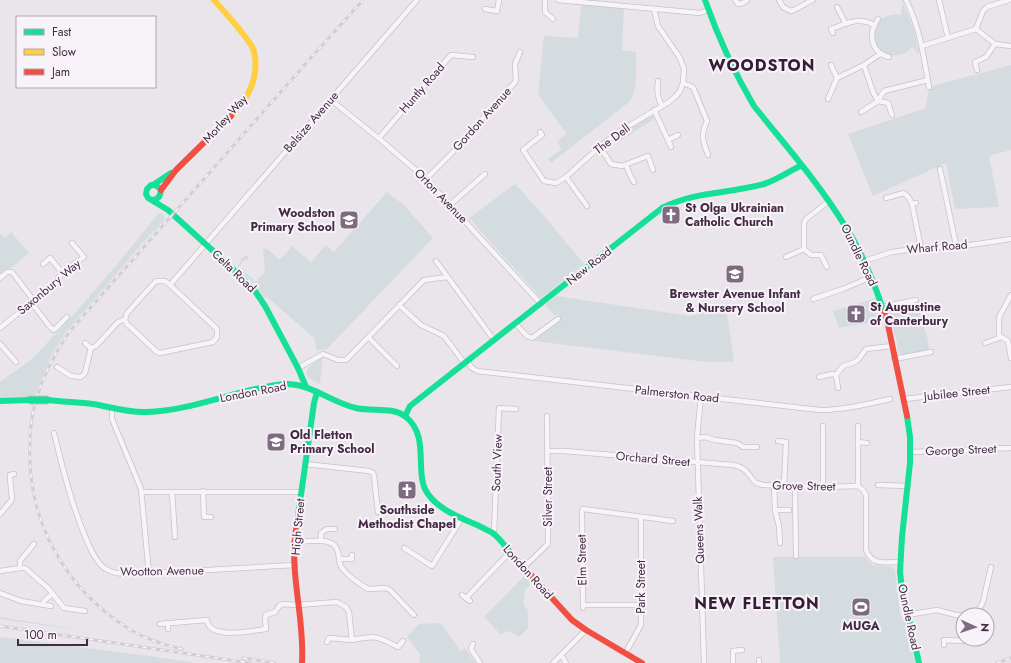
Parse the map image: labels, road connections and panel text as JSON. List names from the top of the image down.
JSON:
{
  "streets": {
    "main road": [
      "Morley Way",
      "Oundle Road",
      "New Road",
      "Celta Road",
      "London Road",
      "High Street"
    ],
    "street": [
      "Huntly Road",
      "Gordon Avenue",
      "Belsize Avenue",
      "The Dell",
      "Orton Avenue",
      "Wharf Road",
      "Saxonbury Way",
      "Jubilee Street",
      "Palmerston Road",
      "George Street",
      "Orchard Street",
      "South View",
      "Grove Street",
      "Silver Street",
      "Queens Walk",
      "Elm Street",
      "Wootton Avenue",
      "Park Street"
    ]
  },
  "crossings": [
    ["Huntly Road", "Orton Avenue"],
    ["Morley Way", "Celta Road"],
    ["Gordon Avenue", "Orton Avenue"],
    ["Belsize Avenue", "Orton Avenue"],
    ["Belsize Avenue", "Celta Road"],
    ["Orton Avenue", "New Road"],
    ["Wharf Road", "Oundle Road"],
    ["Oundle Road", "New Road"],
    ["Oundle Road", "Jubilee Street"],
    ["Oundle Road", "George Street"],
    ["New Road", "London Road"],
    ["New Road", "Palmerston Road"],
    ["Celta Road", "London Road"],
    ["London Road", "South View"],
    ["London Road", "Silver Street"],
    ["London Road", "High Street"],
    ["London Road", "Park Street"],
    ["Palmerston Road", "Queens Walk"],
    ["Orchard Street", "Grove Street"],
    ["Orchard Street", "Silver Street"],
    ["Orchard Street", "Queens Walk"],
    ["High Street", "Wootton Avenue"],
    ["Elm Street", "Park Street"]
  ],
  "districts": ["WOODSTON", "NEW FLETTON"],
  "places": {
    "church": ["St Olga Ukrainian Catholic Church", "St Augustine of Canterbury", "Southside Methodist Chapel"],
    "school or university": ["Woodston Primary School", "Brewster Avenue Infant & Nursery School", "Old Fletton Primary School"],
    "sports": ["MUGA"]
  },
  "legend": ["Fast", "Slow", "Jam"],
  "scale_bar": "100 m",
  "north": "right"
}
